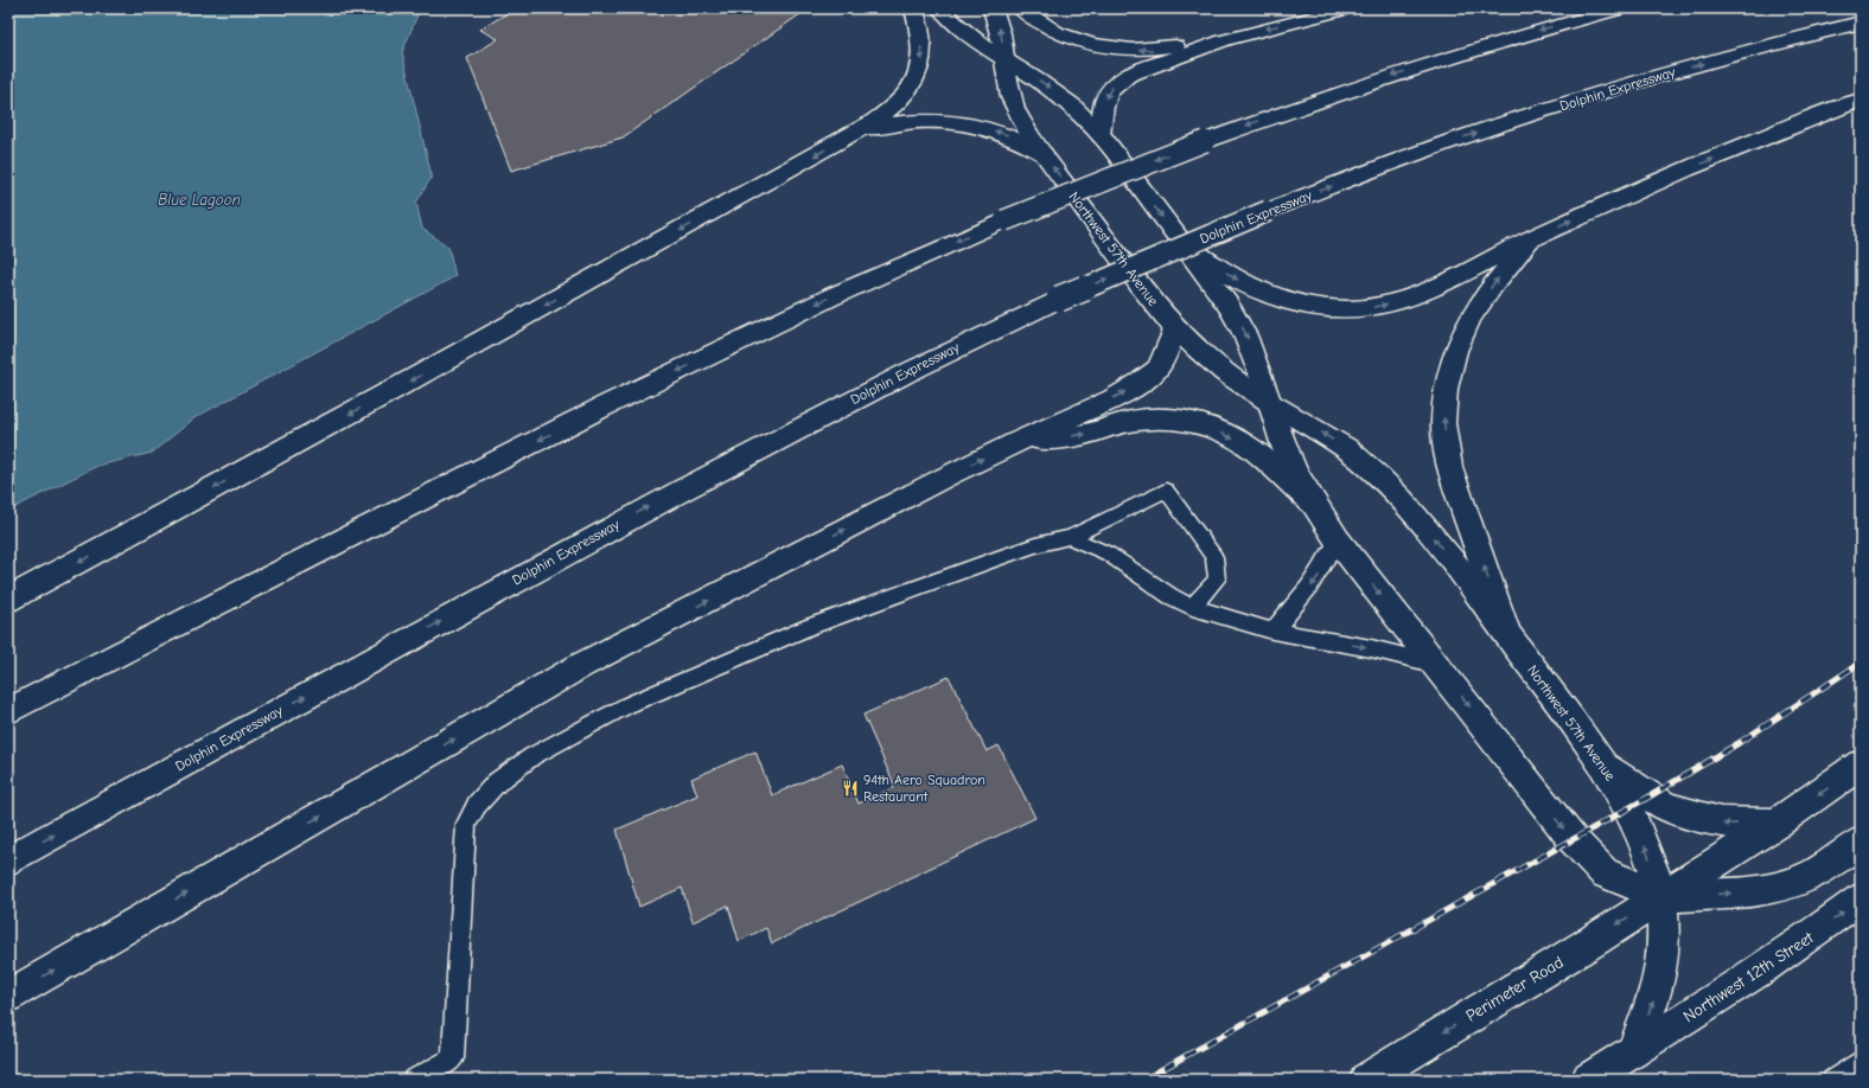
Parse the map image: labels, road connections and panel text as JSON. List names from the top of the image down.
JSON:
{
  "streets": {
    "main road": [
      "Dolphin Expressway",
      "Northwest 57th Avenue",
      "Northwest 12th Street",
      "Perimeter Road"
    ]
  },
  "crossings": [
    ["Northwest 57th Avenue", "Northwest 12th Street"],
    ["Northwest 57th Avenue", "Perimeter Road"]
  ],
  "one_way": ["Perimeter Road"],
  "water": ["Blue Lagoon"],
  "places": {
    "restaurant": ["94th Aero Squadron Restaurant"]
  }
}
